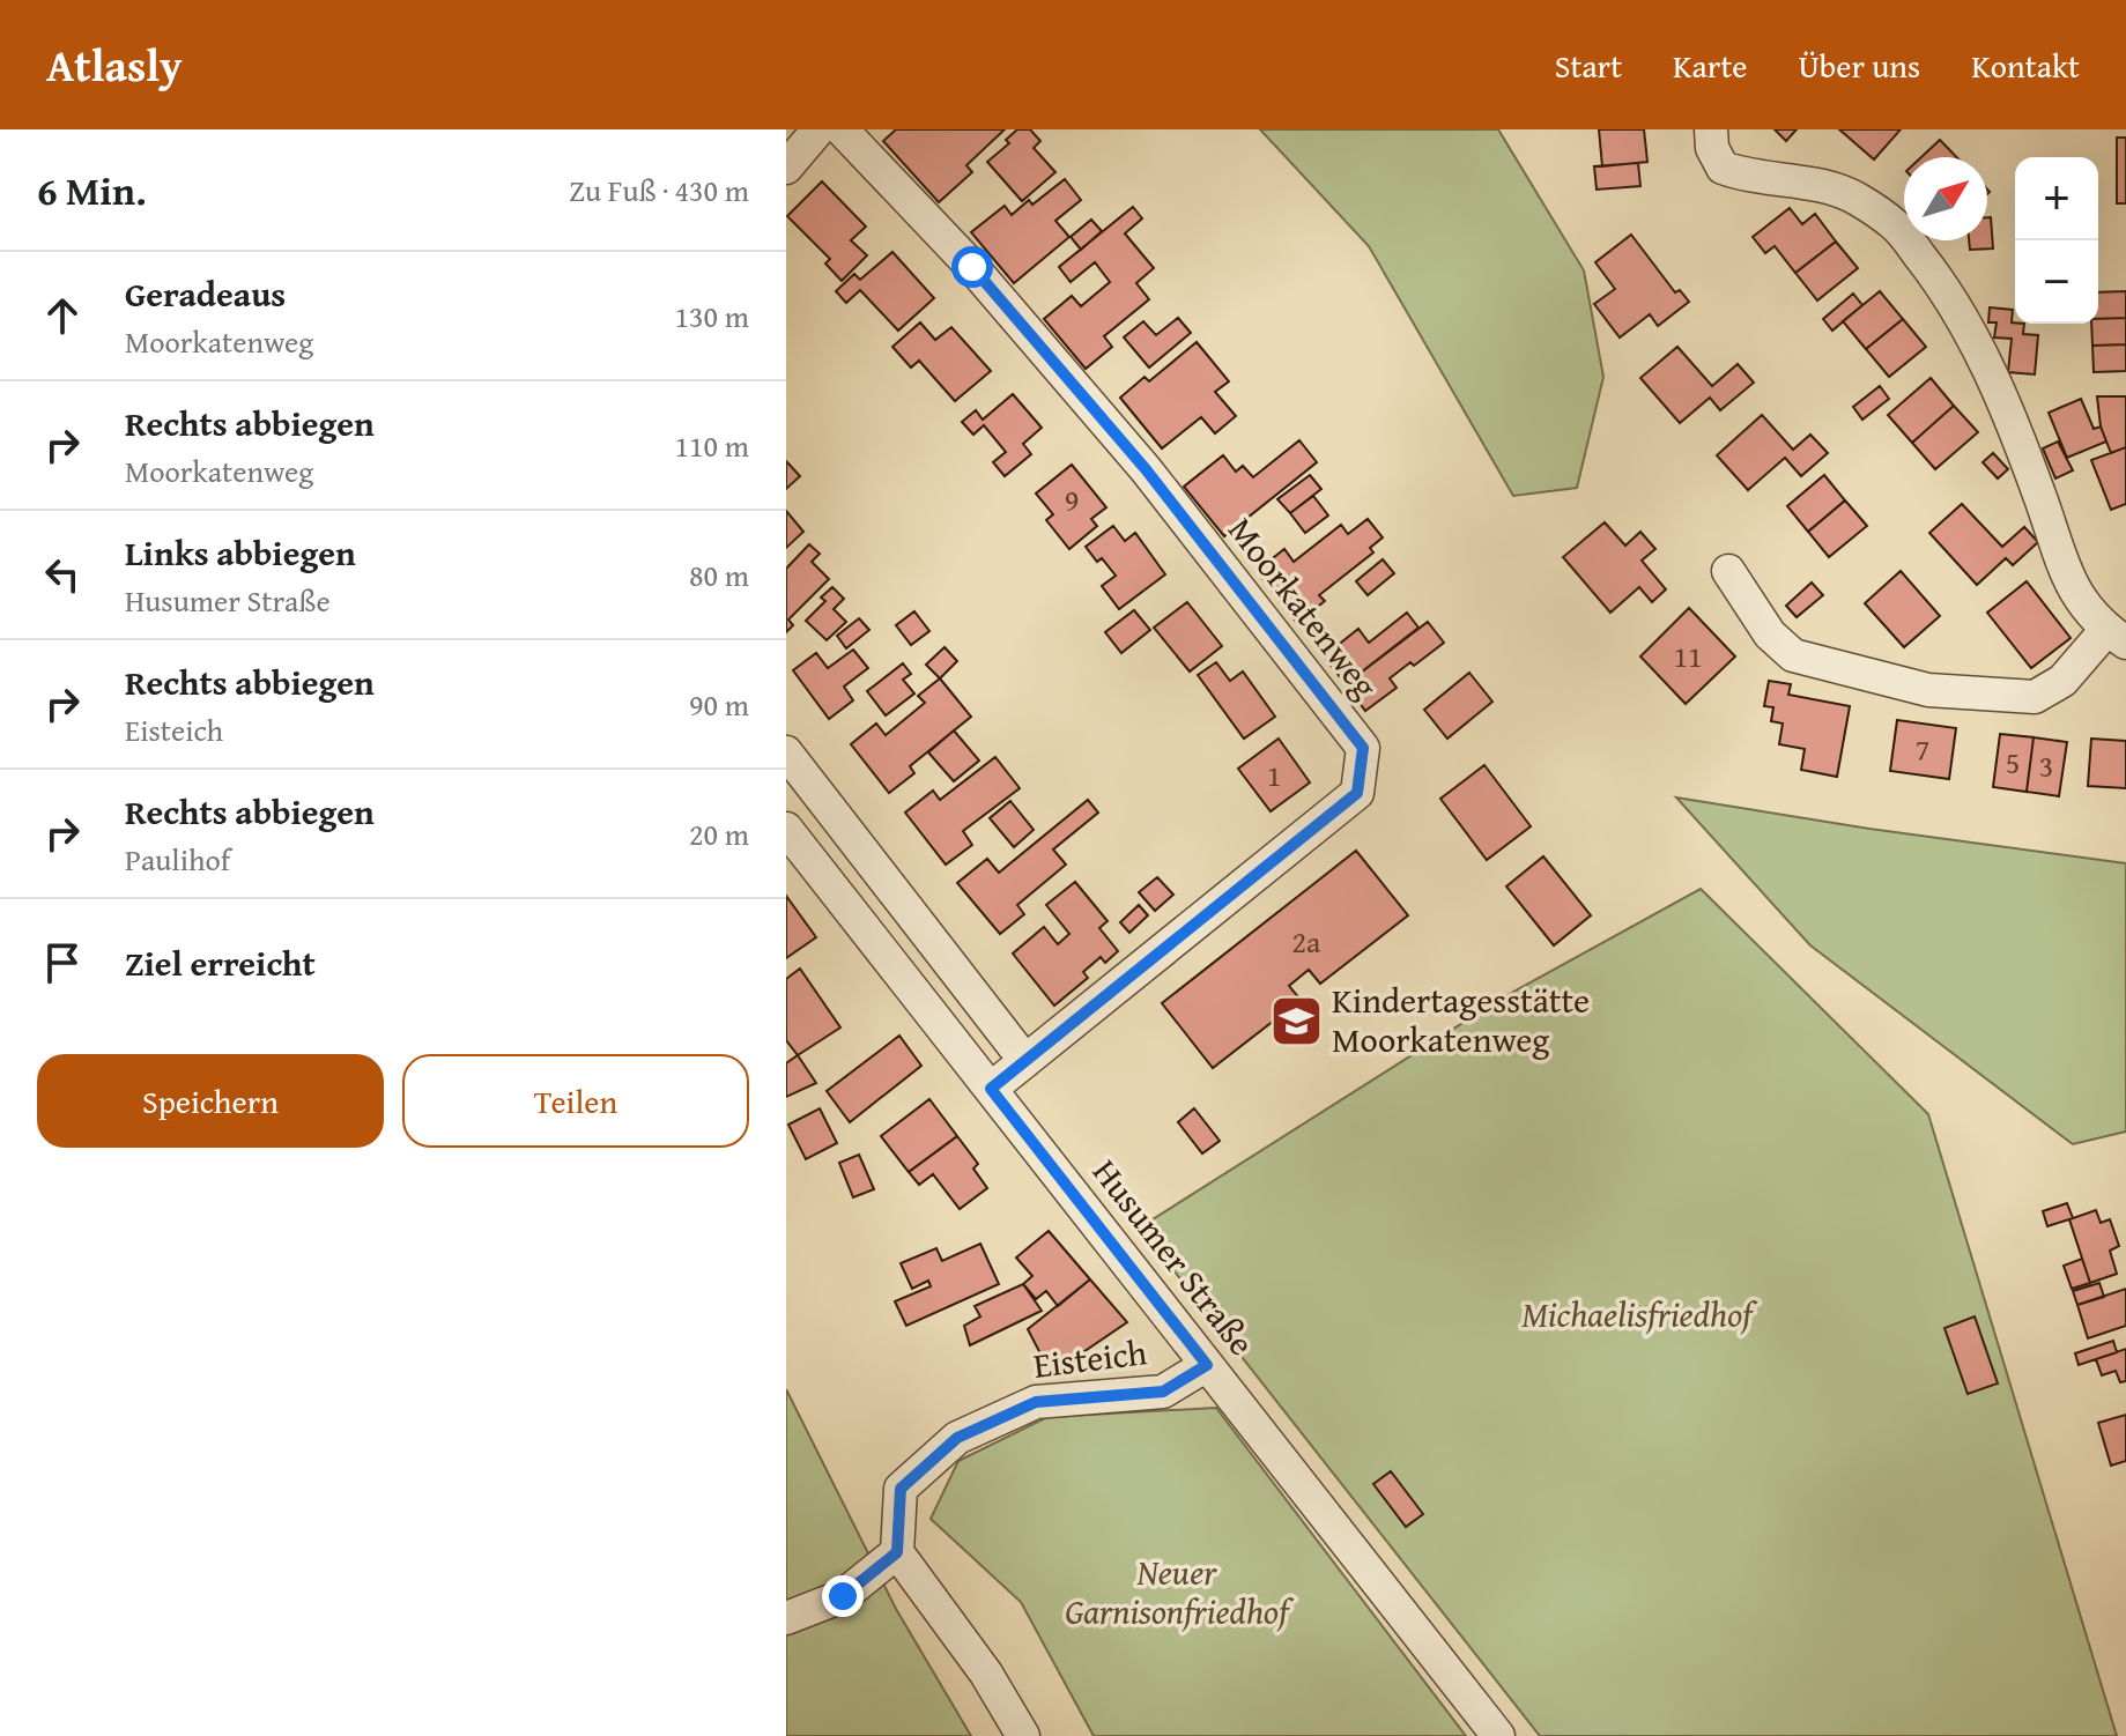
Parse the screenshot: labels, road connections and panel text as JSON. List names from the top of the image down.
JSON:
{
  "streets": {
    "street": ["Moorkatenweg", "Husumer Straße", "Eisteich"]
  },
  "crossings": [
    ["Moorkatenweg", "Husumer Straße"],
    ["Husumer Straße", "Eisteich"]
  ],
  "parks": ["Michaelisfriedhof", "Neuer Garnisonfriedhof"],
  "places": {
    "school or university": ["Kindertagesstätte Moorkatenweg"]
  },
  "house_numbers": [
    "9",
    "11",
    "7",
    "5",
    "3",
    "1",
    "2a"
  ],
  "north": "top right",
  "page": {
    "header": "Atlasly",
    "nav": [
      "Start",
      "Karte",
      "Über uns",
      "Kontakt"
    ],
    "heading": ["6 Min.", "Zu Fuß · 430 m"],
    "map_buttons": ["+", "−"],
    "list": [
      ["Geradeaus", "Moorkatenweg", "130 m"],
      ["Rechts abbiegen", "Moorkatenweg", "110 m"],
      ["Links abbiegen", "Husumer Straße", "80 m"],
      ["Rechts abbiegen", "Eisteich", "90 m"],
      ["Rechts abbiegen", "Paulihof", "20 m"],
      "Ziel erreicht"
    ],
    "buttons": ["Speichern", "Teilen"]
  }
}
